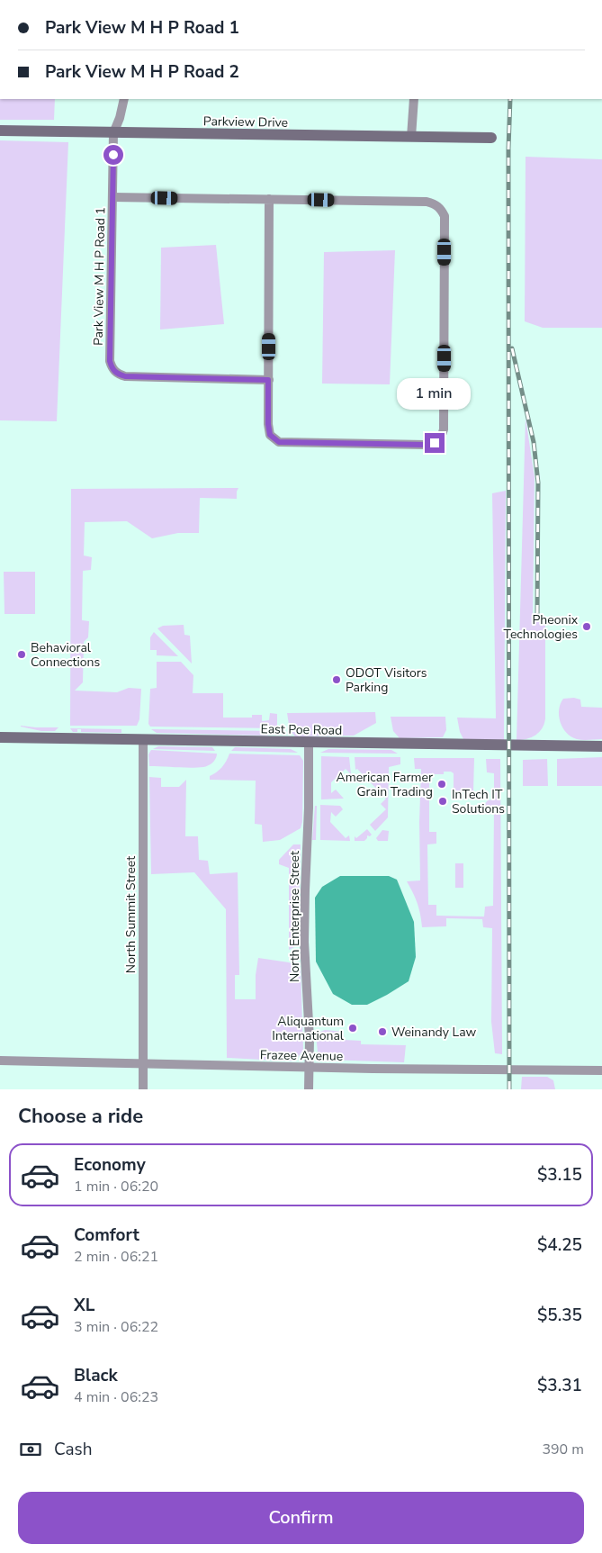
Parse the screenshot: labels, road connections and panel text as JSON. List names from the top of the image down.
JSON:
{
  "streets": {
    "main road": ["Parkview Drive", "East Poe Road"],
    "street": [
      "Park View M H P Road 1",
      "North Summit Street",
      "North Enterprise Street",
      "Frazee Avenue"
    ]
  },
  "crossings": [
    ["Parkview Drive", "Park View M H P Road 1"],
    ["East Poe Road", "North Summit Street"],
    ["East Poe Road", "North Enterprise Street"],
    ["North Summit Street", "Frazee Avenue"],
    ["North Enterprise Street", "Frazee Avenue"]
  ],
  "places": [
    "Pheonix Technologies",
    "Behavioral Connections",
    "ODOT Visitors Parking",
    "American Farmer Grain Trading",
    "InTech IT Solutions",
    "Aliquantum International",
    "Weinandy Law"
  ],
  "page": {
    "banner": ["Park View M H P Road 1", "Park View M H P Road 2"],
    "bubble": "1 min",
    "heading": "Choose a ride",
    "list": [
      {
        "name": "Economy",
        "note": "1 min · 06:20",
        "value": "$3.15"
      },
      {
        "name": "Comfort",
        "note": "2 min · 06:21",
        "value": "$4.25"
      },
      {
        "name": "XL",
        "note": "3 min · 06:22",
        "value": "$5.35"
      },
      {
        "name": "Black",
        "note": "4 min · 06:23",
        "value": "$3.31"
      }
    ],
    "pay": ["Cash", "390 m"],
    "buttons": "Confirm"
  }
}
